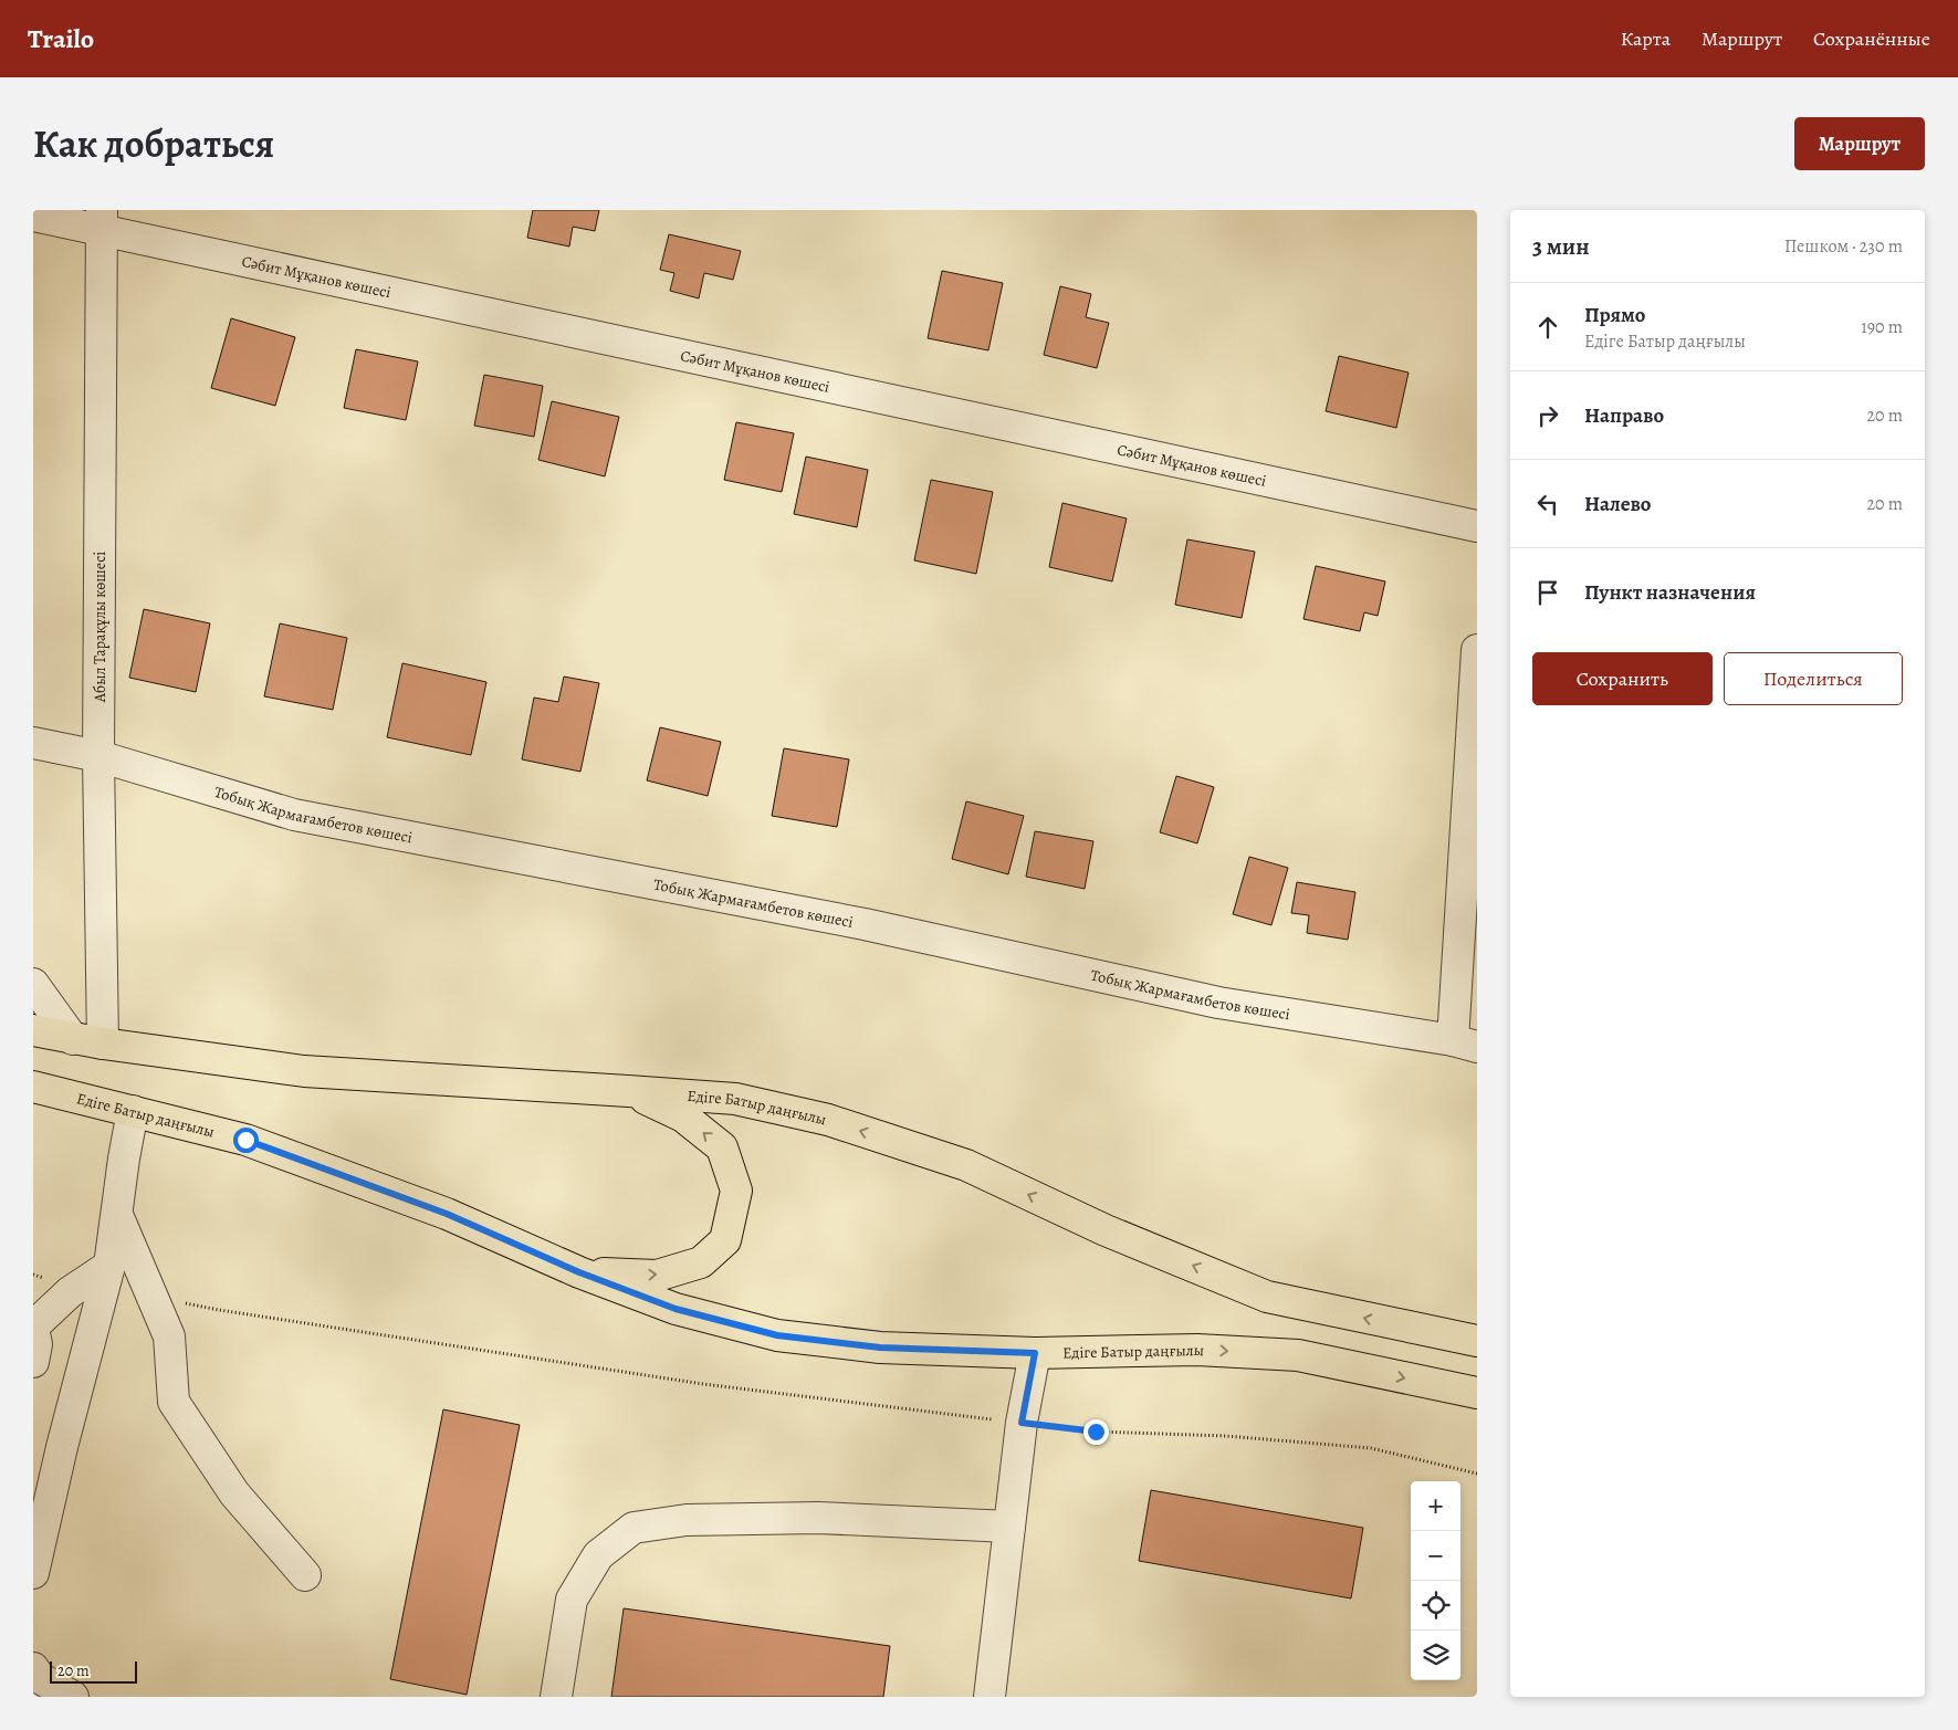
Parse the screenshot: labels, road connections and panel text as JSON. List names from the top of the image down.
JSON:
{
  "streets": {
    "main road": ["Едіге Батыр даңғылы"],
    "street": ["Сәбит Мұқанов көшесі", "Абыл Тарақұлы көшесі", "Тобық Жармағамбетов көшесі"]
  },
  "crossings": [
    ["Сәбит Мұқанов көшесі", "Абыл Тарақұлы көшесі"],
    ["Абыл Тарақұлы көшесі", "Тобық Жармағамбетов көшесі"],
    ["Абыл Тарақұлы көшесі", "Едіге Батыр даңғылы"]
  ],
  "scale_bar": "20 m",
  "page": {
    "header": "Trailo",
    "nav": ["Карта", "Маршрут", "Сохранённые"],
    "title": "Как добраться",
    "buttons": [
      "Маршрут",
      ["Сохранить", "Поделиться"]
    ],
    "heading": ["3 мин", "Пешком · 230 m"],
    "list": [
      ["Прямо", "Едіге Батыр даңғылы", "190 m"],
      ["Направо", "20 m"],
      ["Налево", "20 m"],
      "Пункт назначения"
    ],
    "map_buttons": ["+", "−"],
    "scale": "20 m"
  }
}
